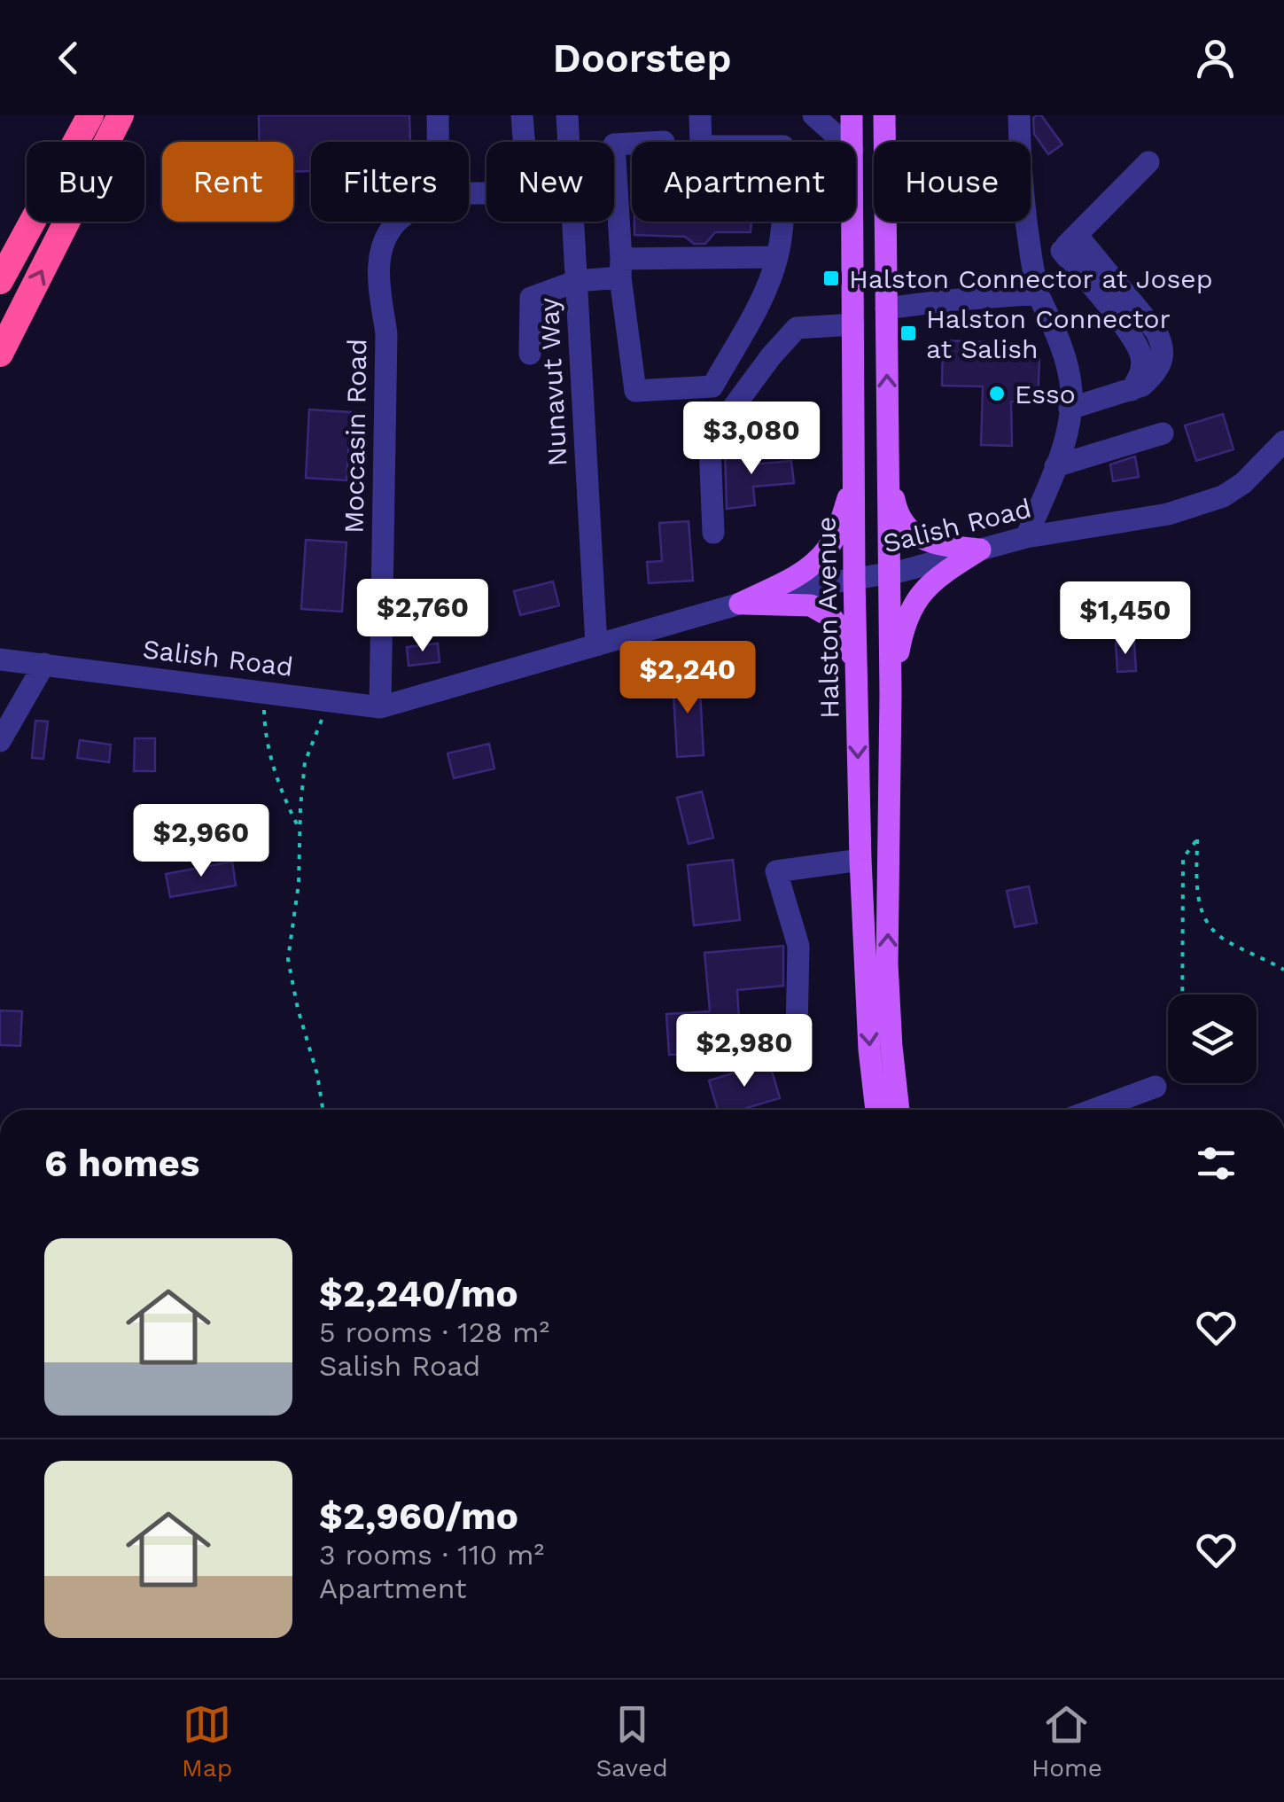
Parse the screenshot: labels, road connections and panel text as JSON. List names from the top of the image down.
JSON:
{
  "streets": {
    "main road": ["Halston Avenue"],
    "street": ["Nunavut Way", "Moccasin Road", "Salish Road"]
  },
  "crossings": [
    ["Nunavut Way", "Salish Road"],
    ["Moccasin Road", "Salish Road"],
    ["Salish Road", "Halston Avenue"]
  ],
  "places": {
    "transit": ["Halston Connector at Josep", "Halston Connector at Salish"],
    "other": ["Esso"]
  },
  "page": {
    "header": "Doorstep",
    "chip": [
      "Buy",
      "Rent",
      "Filters",
      "New",
      "Apartment",
      "House"
    ],
    "price": [
      "$3,080",
      "$2,760",
      "$1,450",
      "$2,240",
      "$2,960",
      "$2,980"
    ],
    "heading": "6 homes",
    "list": [
      {
        "name": "$2,240/mo",
        "note": "5 rooms · 128 m² · Salish Road"
      },
      {
        "name": "$2,960/mo",
        "note": "3 rooms · 110 m² · Apartment"
      }
    ],
    "tabs": ["Map", "Saved", "Home"]
  }
}
